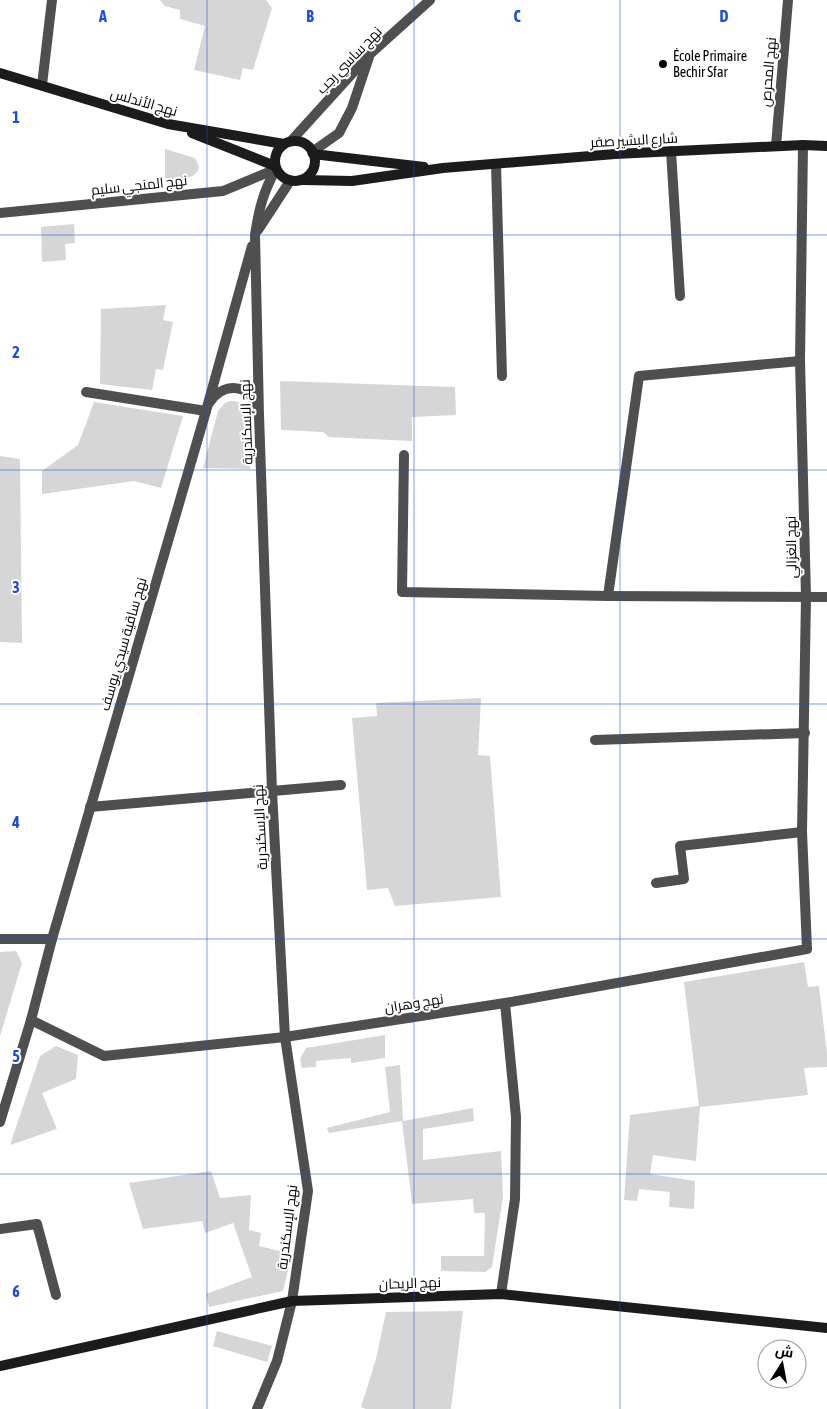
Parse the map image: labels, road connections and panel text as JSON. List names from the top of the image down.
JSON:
{
  "streets": {
    "street": [
      "نهج ساسي رجب",
      "نهج المحرص",
      "نهج الأندلس",
      "شارع البشير صفر",
      "نهج المنجي سليم",
      "نهج الإسكندرية",
      "نهج الغزالي",
      "نهج ساقية سيدي يوسف",
      "نهج وهران",
      "نهج الريحان"
    ]
  },
  "crossings": [
    ["نهج ساسي رجب", "نهج الأندلس"],
    ["نهج ساسي رجب", "شارع البشير صفر"],
    ["نهج ساسي رجب", "نهج المنجي سليم"],
    ["نهج ساسي رجب", "نهج ساقية سيدي يوسف"],
    ["نهج المحرص", "شارع البشير صفر"],
    ["نهج الأندلس", "شارع البشير صفر"],
    ["نهج الأندلس", "نهج المنجي سليم"],
    ["نهج الأندلس", "نهج ساقية سيدي يوسف"],
    ["شارع البشير صفر", "نهج المنجي سليم"],
    ["شارع البشير صفر", "نهج الغزالي"],
    ["شارع البشير صفر", "نهج ساقية سيدي يوسف"],
    ["نهج المنجي سليم", "نهج ساقية سيدي يوسف"],
    ["نهج الإسكندرية", "نهج ساقية سيدي يوسف"],
    ["نهج الإسكندرية", "نهج وهران"],
    ["نهج الإسكندرية", "نهج الريحان"],
    ["نهج الغزالي", "نهج وهران"],
    ["نهج ساقية سيدي يوسف", "نهج وهران"]
  ],
  "places": ["École Primaire Bechir Sfar"],
  "north": "top",
  "grid": {
    "columns": [
      "A",
      "B",
      "C",
      "D"
    ],
    "rows": [
      "1",
      "2",
      "3",
      "4",
      "5",
      "6"
    ]
  }
}
